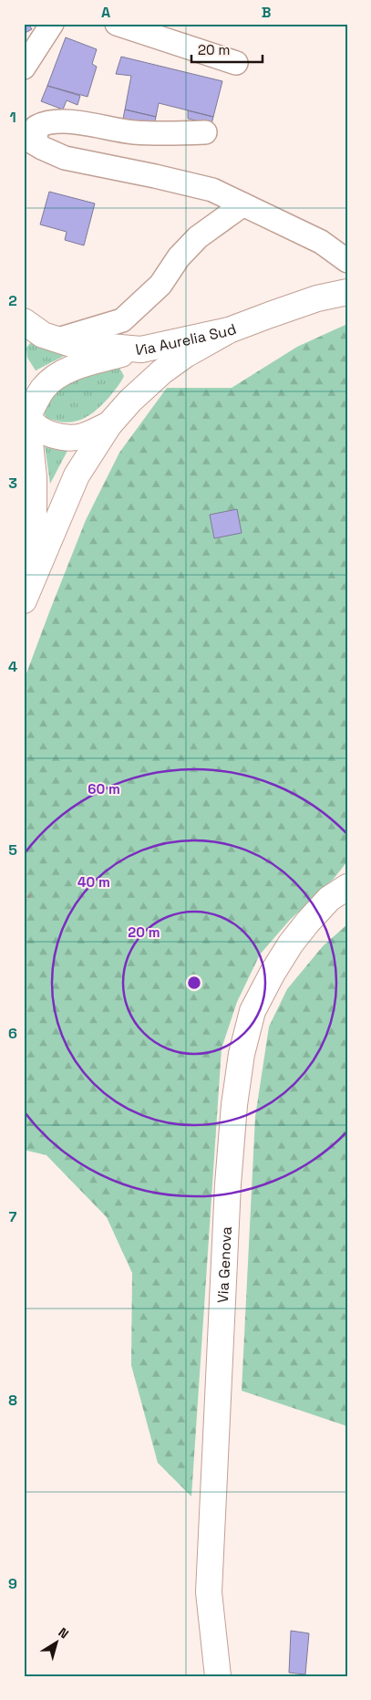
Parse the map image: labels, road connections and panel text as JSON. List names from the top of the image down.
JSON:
{
  "streets": {
    "main road": ["Via Aurelia Sud", "Via Genova"]
  },
  "scale_bar": "20 m",
  "north": "top right",
  "grid": {
    "columns": ["A", "B"],
    "rows": [
      "1",
      "2",
      "3",
      "4",
      "5",
      "6",
      "7",
      "8",
      "9"
    ]
  },
  "rings": ["60 m", "40 m", "20 m"]
}
